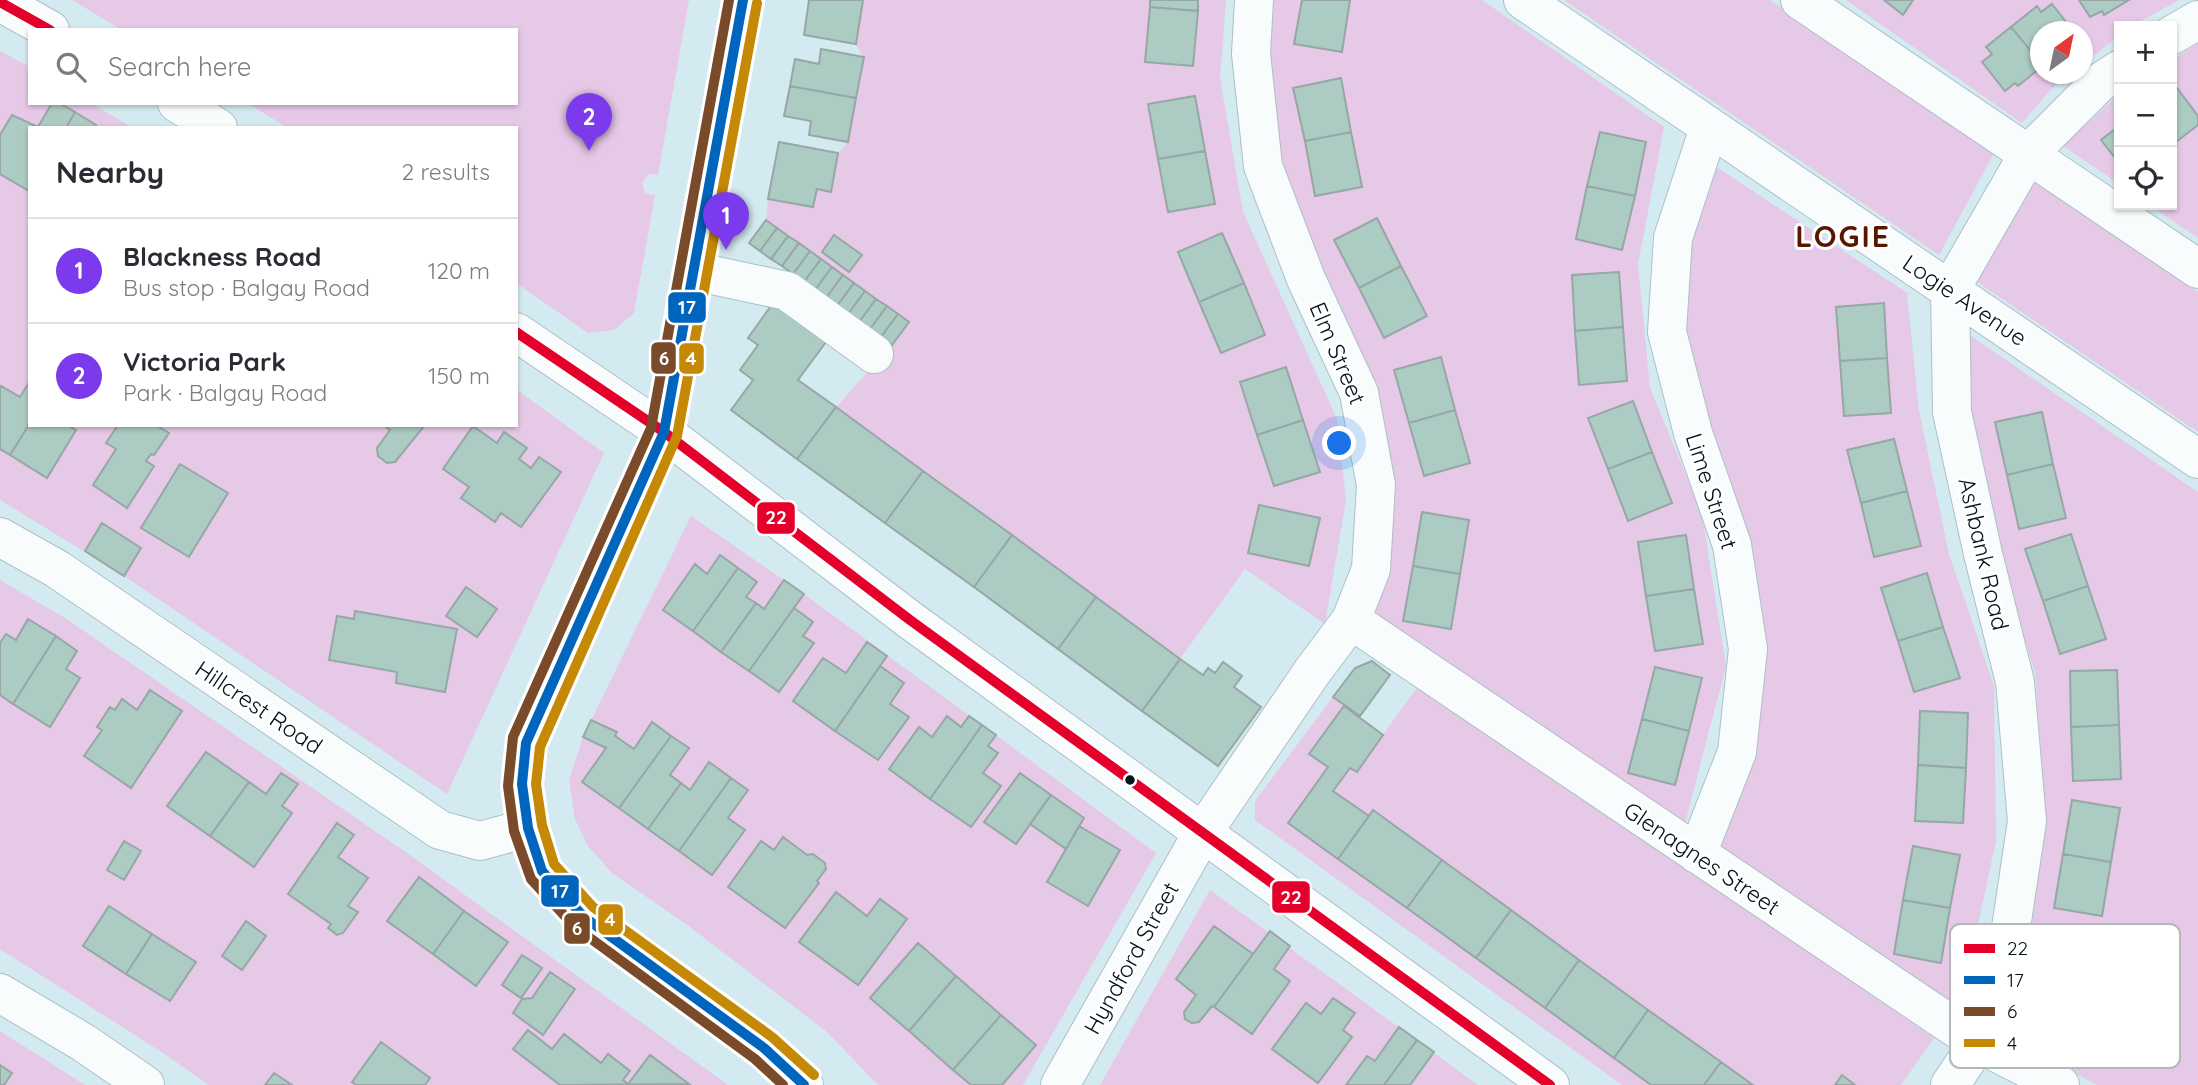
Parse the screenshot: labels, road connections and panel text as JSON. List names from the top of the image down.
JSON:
{
  "streets": {
    "street": [
      "Logie Avenue",
      "Elm Street",
      "Lime Street",
      "Ashbank Road",
      "Hillcrest Road",
      "Glenagnes Street",
      "Hyndford Street"
    ]
  },
  "crossings": [
    ["Logie Avenue", "Lime Street"],
    ["Logie Avenue", "Ashbank Road"],
    ["Elm Street", "Glenagnes Street"],
    ["Elm Street", "Hyndford Street"],
    ["Lime Street", "Glenagnes Street"]
  ],
  "districts": ["LOGIE"],
  "lines": [
    "transit line 17",
    "transit line 6",
    "transit line 22",
    "transit line 4"
  ],
  "legend": [
    "22",
    "17",
    "6",
    "4"
  ],
  "north": "top right",
  "page": {
    "map_buttons": ["+", "−"],
    "search": "Search here",
    "pins": ["2", "1"],
    "heading": ["Nearby", "2 results"],
    "list": [
      {
        "mark": "1",
        "name": "Blackness Road",
        "note": "Bus stop · Balgay Road",
        "value": "120 m"
      },
      {
        "mark": "2",
        "name": "Victoria Park",
        "note": "Park · Balgay Road",
        "value": "150 m"
      }
    ]
  }
}
